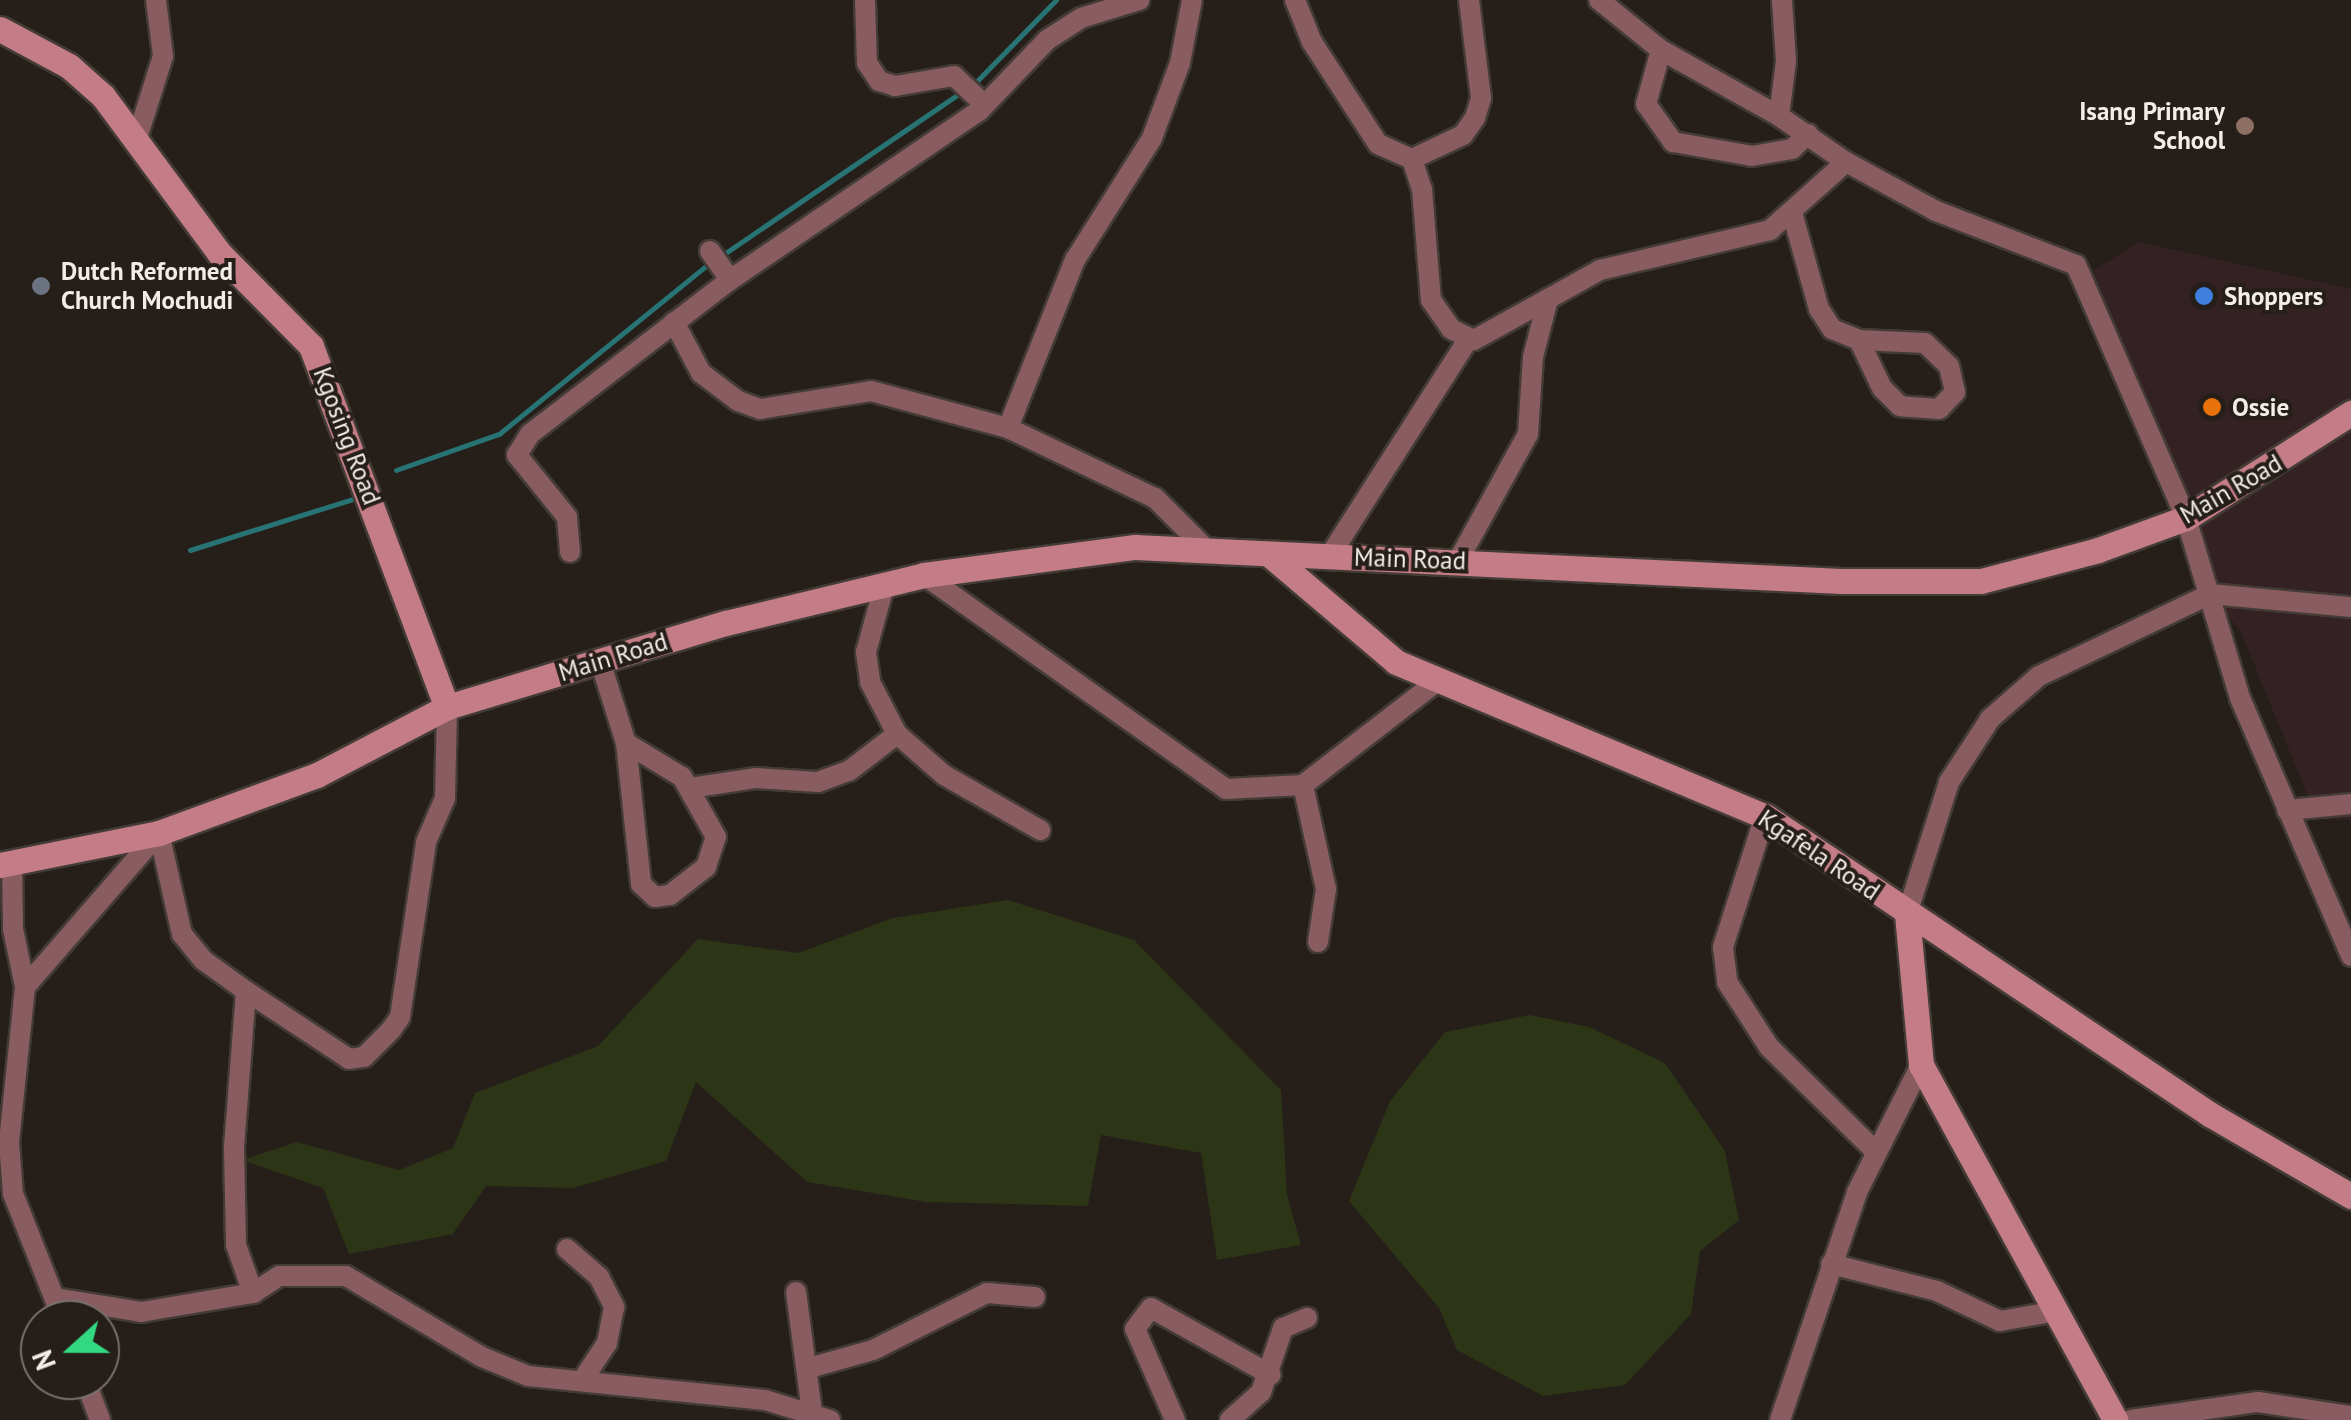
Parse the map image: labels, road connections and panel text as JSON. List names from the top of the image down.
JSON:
{
  "streets": {
    "street": ["Kgosing Road", "Main Road", "Kgafela Road"]
  },
  "crossings": [
    ["Kgosing Road", "Main Road"],
    ["Main Road", "Kgafela Road"]
  ],
  "places": [
    "Isang Primary School",
    "Dutch Reformed Church Mochudi",
    "Shoppers",
    "Ossie"
  ],
  "north": "left"
}
